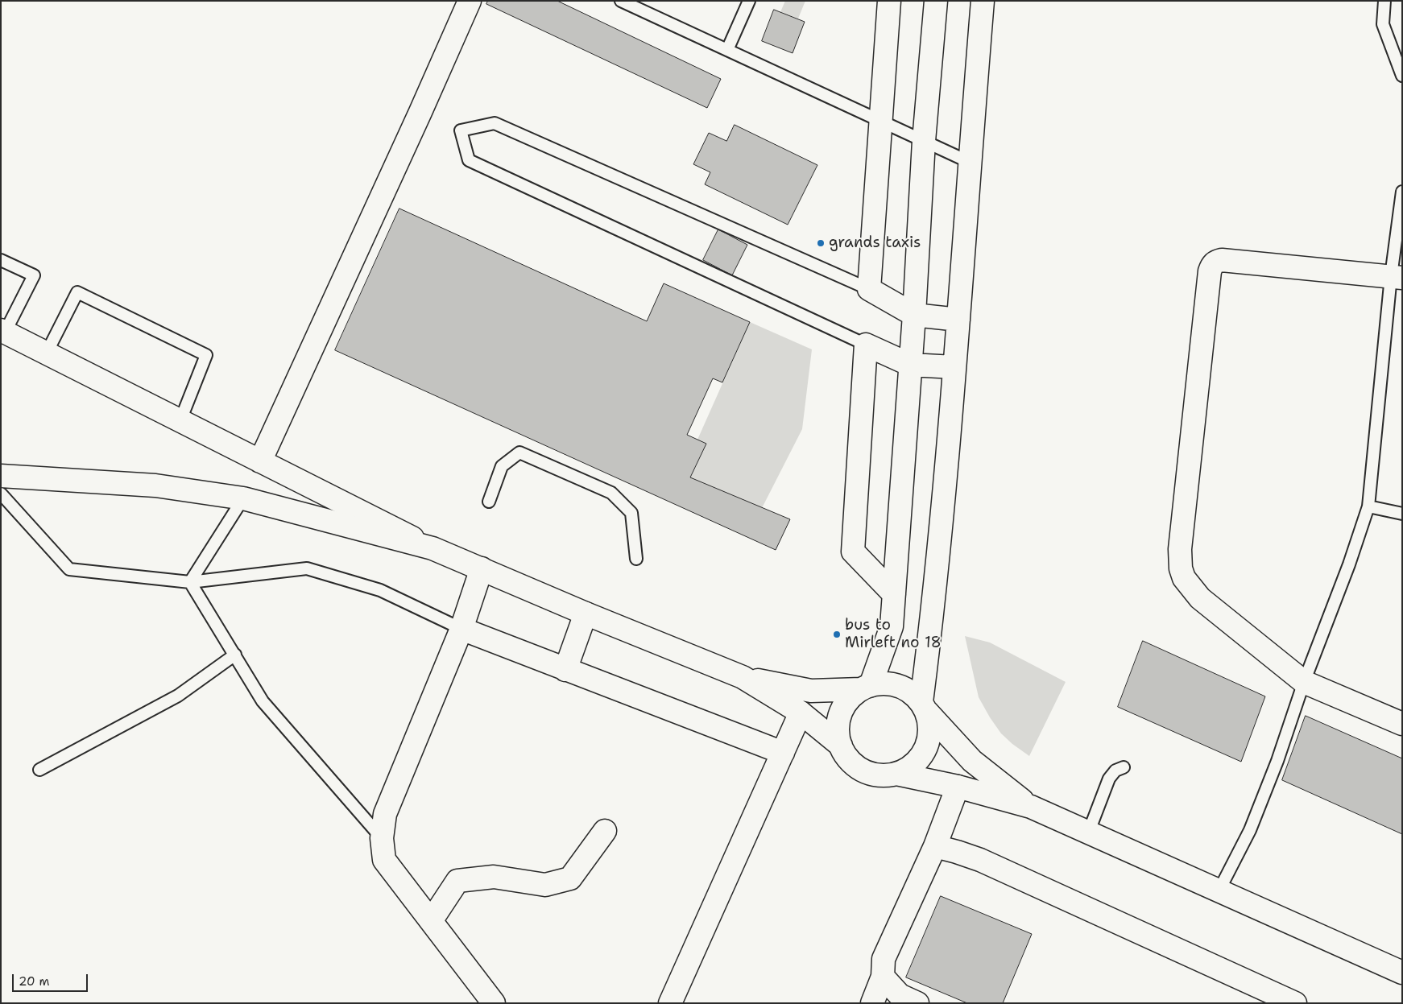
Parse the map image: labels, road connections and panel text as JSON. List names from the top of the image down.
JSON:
{
  "places": ["grands taxis", "bus to Mirleft no 18"],
  "scale_bar": "20 m"
}
